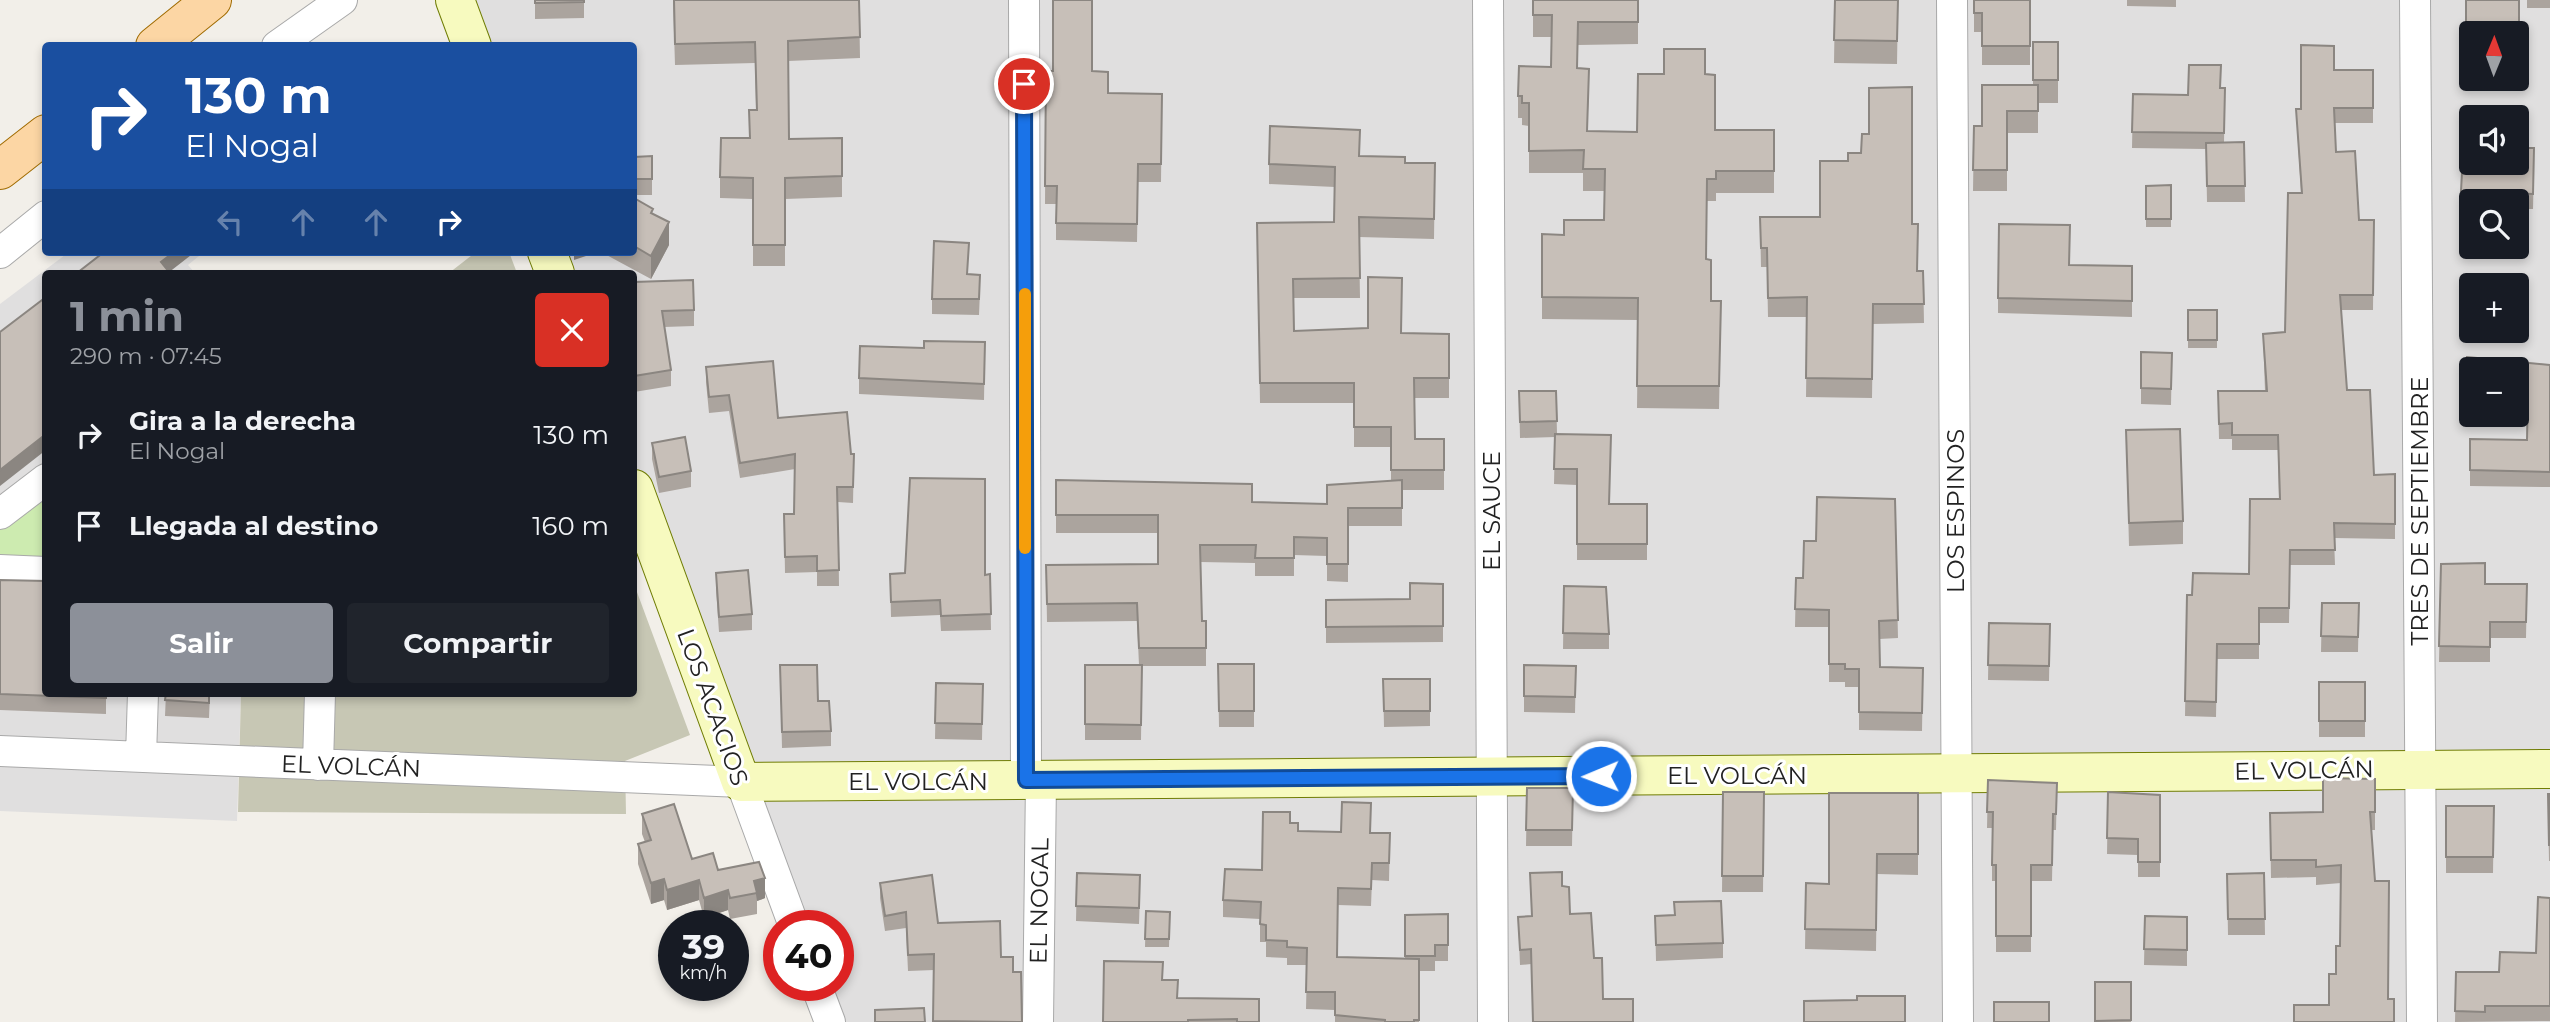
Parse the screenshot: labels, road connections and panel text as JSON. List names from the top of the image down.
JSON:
{
  "streets": {
    "street": [
      "EL SAUCE",
      "LOS ESPINOS",
      "TRES DE SEPTIEMBRE",
      "LOS ACACIOS",
      "EL VOLCÁN",
      "EL NOGAL"
    ]
  },
  "crossings": [
    ["EL SAUCE", "EL VOLCÁN"],
    ["LOS ESPINOS", "EL VOLCÁN"],
    ["TRES DE SEPTIEMBRE", "EL VOLCÁN"],
    ["LOS ACACIOS", "EL VOLCÁN"],
    ["EL VOLCÁN", "EL NOGAL"]
  ],
  "north": "top",
  "page": {
    "map_buttons": ["+", "−"],
    "turn": ["130 m", "El Nogal"],
    "heading": ["1 min", "290 m · 07:45"],
    "list": [
      {
        "name": "Gira a la derecha",
        "note": "El Nogal",
        "value": "130 m"
      },
      {
        "name": "Llegada al destino",
        "value": "160 m"
      }
    ],
    "buttons": ["Salir", "Compartir"],
    "speed": "39 km/h",
    "limit": "40"
  }
}
